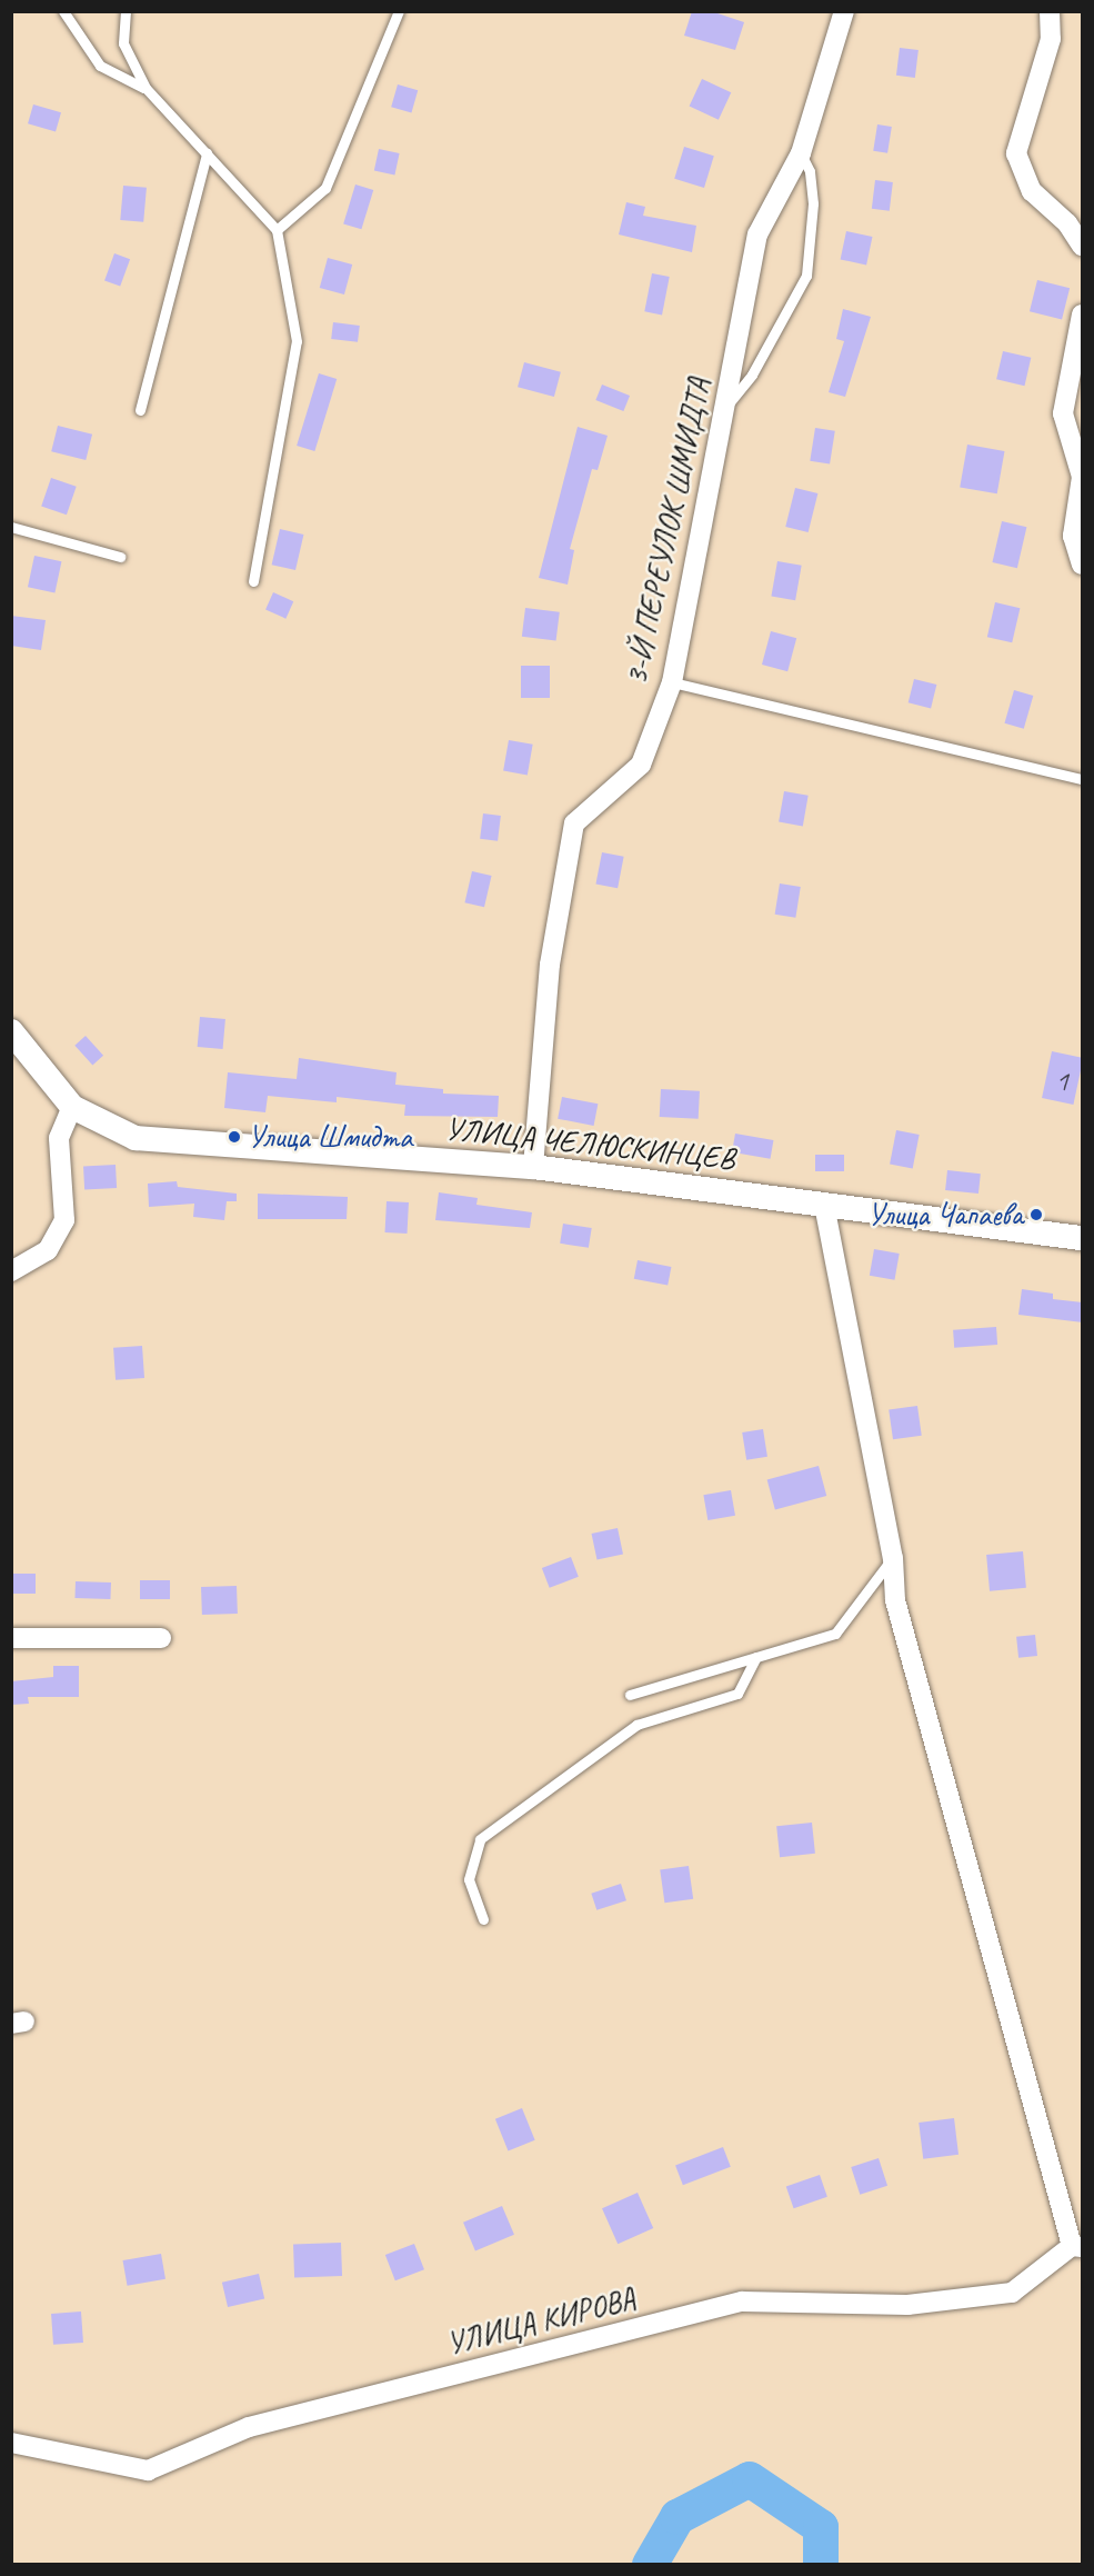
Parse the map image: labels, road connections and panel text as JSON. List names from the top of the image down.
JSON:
{
  "streets": {
    "street": ["3-Й ПЕРЕУЛОК ШМИДТА", "УЛИЦА ЧЕЛЮСКИНЦЕВ", "УЛИЦА КИРОВА"]
  },
  "crossings": [
    ["3-Й ПЕРЕУЛОК ШМИДТА", "УЛИЦА ЧЕЛЮСКИНЦЕВ"]
  ],
  "places": ["Улица Шмидта", "Улица Чапаева"],
  "house_numbers": ["1"]
}
